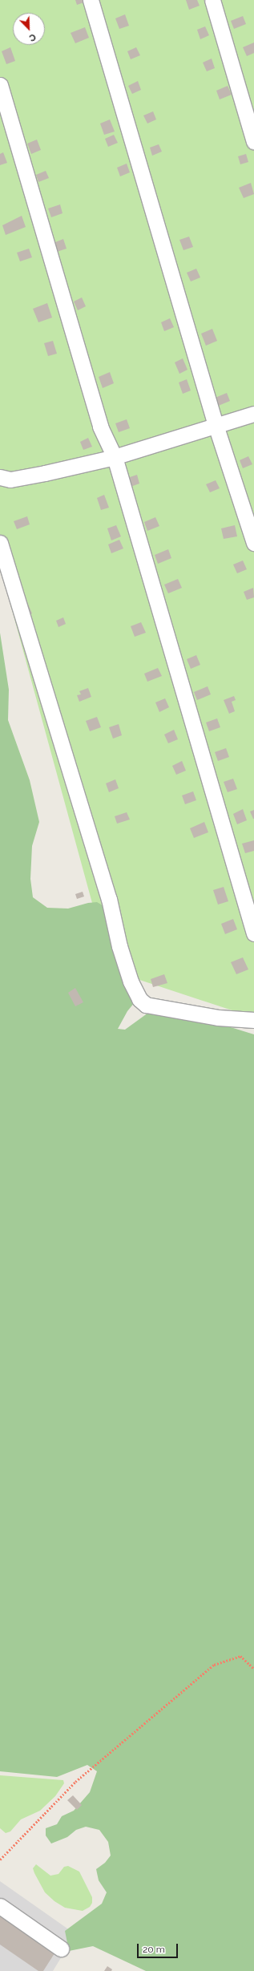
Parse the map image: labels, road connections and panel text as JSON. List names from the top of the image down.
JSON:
{
  "scale_bar": "20 m",
  "north": "bottom right"
}
